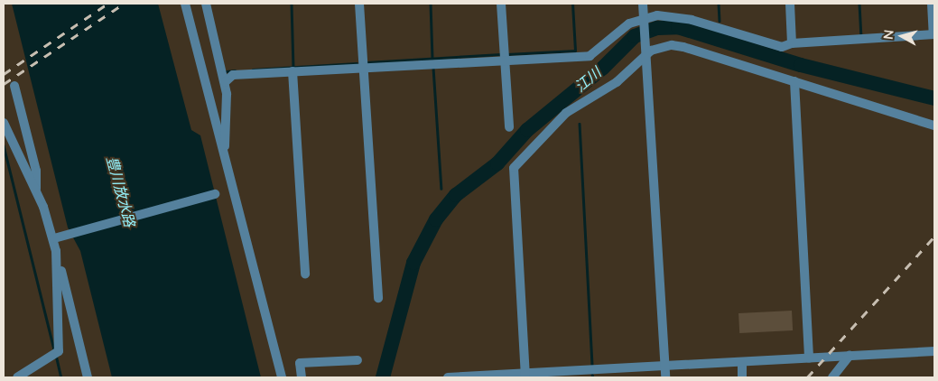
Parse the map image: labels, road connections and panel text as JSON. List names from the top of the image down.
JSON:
{
  "water": ["江川", "豊川放水路"],
  "north": "left"
}
